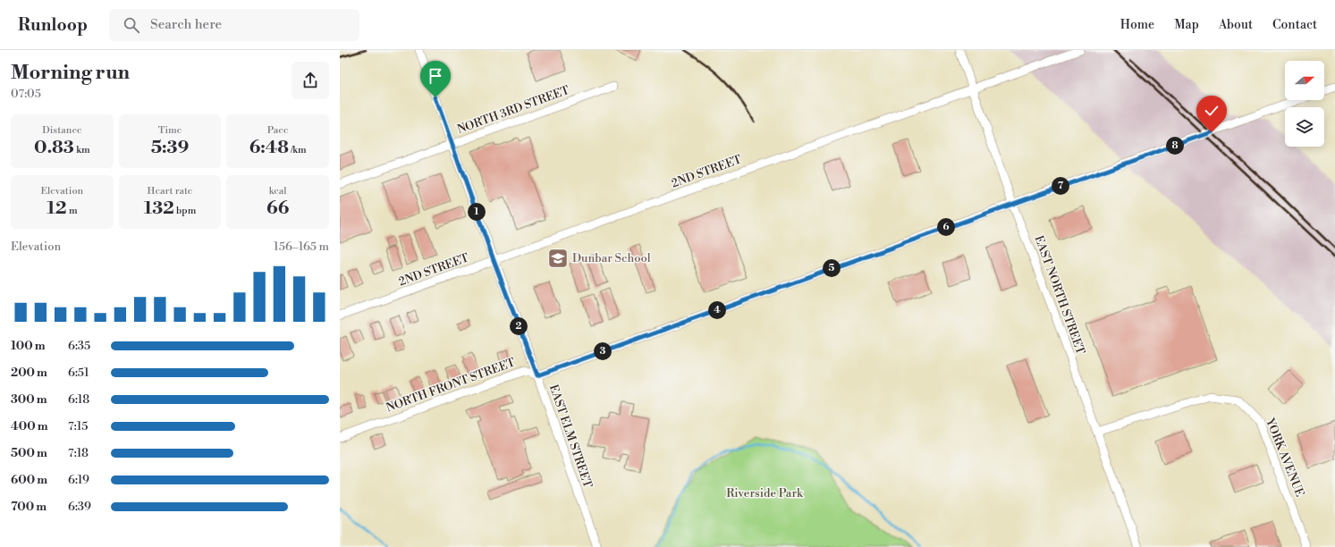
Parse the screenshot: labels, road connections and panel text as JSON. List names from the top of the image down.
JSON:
{
  "streets": {
    "street": [
      "NORTH 3RD STREET",
      "2ND STREET",
      "EAST NORTH STREET",
      "NORTH FRONT STREET",
      "EAST ELM STREET",
      "YORK AVENUE"
    ]
  },
  "crossings": [
    ["NORTH 3RD STREET", "EAST ELM STREET"],
    ["2ND STREET", "EAST NORTH STREET"],
    ["2ND STREET", "EAST ELM STREET"],
    ["EAST NORTH STREET", "YORK AVENUE"],
    ["NORTH FRONT STREET", "EAST ELM STREET"]
  ],
  "parks": ["Riverside Park"],
  "places": {
    "school or university": ["Dunbar School"]
  },
  "north": "right",
  "page": {
    "header": "Runloop",
    "search": "Search here",
    "nav": [
      "Home",
      "Map",
      "About",
      "Contact"
    ],
    "heading": ["Morning run", "07:05"],
    "stats": [
      ["Distance", "0.83 km"],
      ["Time", "5:39"],
      ["Pace", "6:48 /km"],
      ["Elevation", "12 m"],
      ["Heart rate", "132 bpm"],
      ["kcal", "66"]
    ],
    "pins": [
      "8",
      "7",
      "1",
      "6",
      "5",
      "4",
      "2",
      "3"
    ],
    "chart": ["Elevation", "156–165 m"],
    "list": [
      {
        "name": "100 m",
        "note": "6:35"
      },
      {
        "name": "200 m",
        "note": "6:51"
      },
      {
        "name": "300 m",
        "note": "6:18"
      },
      {
        "name": "400 m",
        "note": "7:15"
      },
      {
        "name": "500 m",
        "note": "7:18"
      },
      {
        "name": "600 m",
        "note": "6:19"
      },
      {
        "name": "700 m",
        "note": "6:39"
      }
    ]
  }
}
